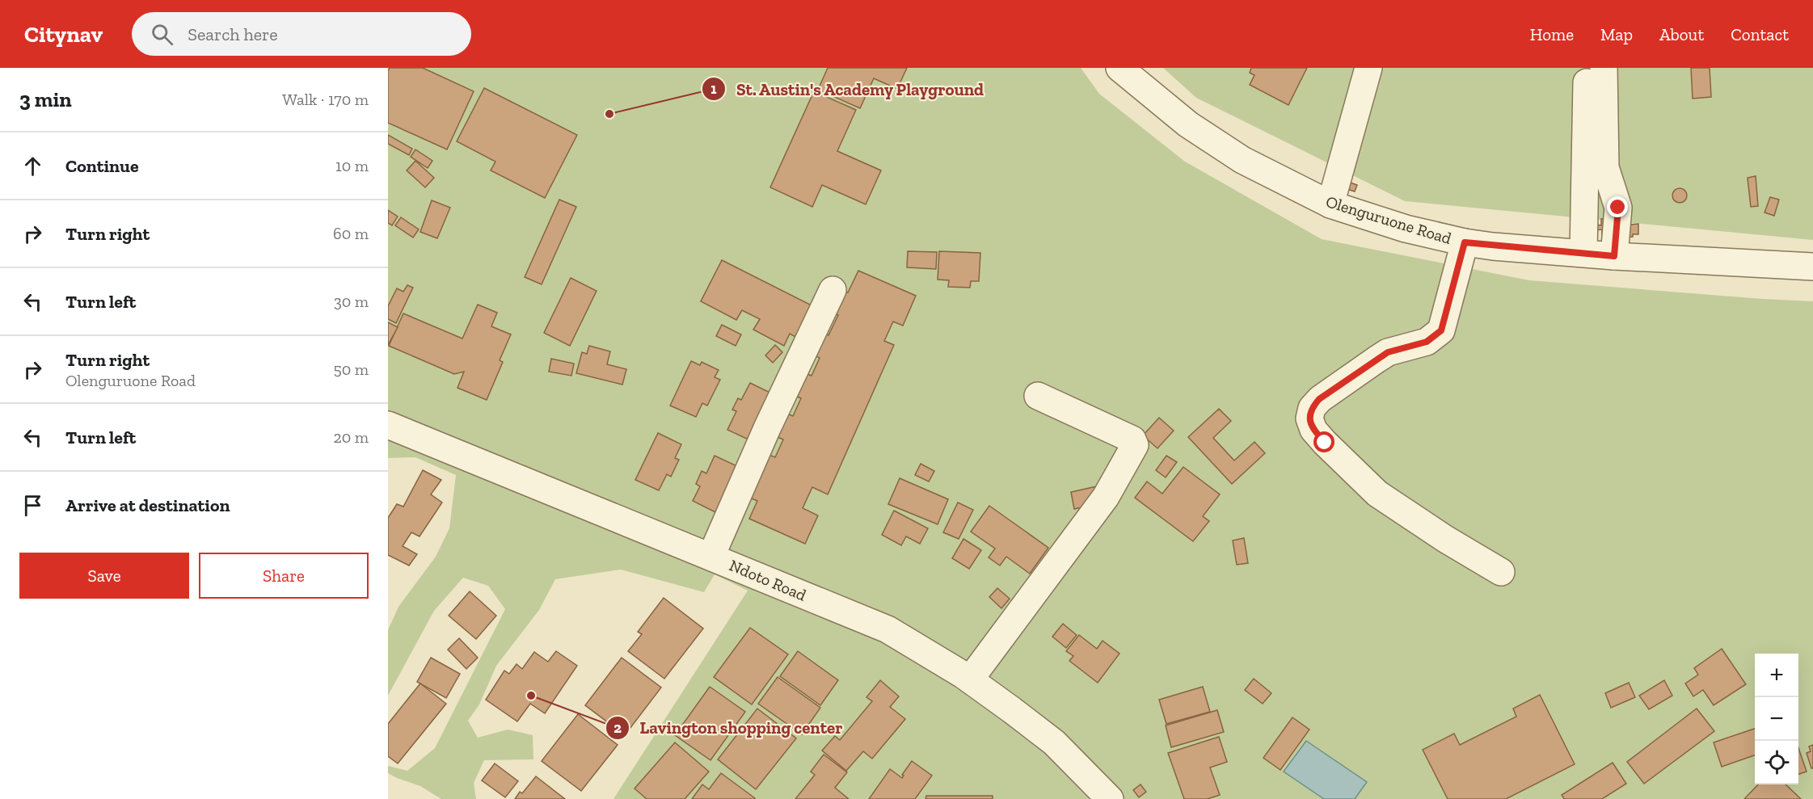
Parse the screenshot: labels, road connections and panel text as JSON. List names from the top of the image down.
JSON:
{
  "streets": {
    "street": ["Olenguruone Road", "Ndoto Road"]
  },
  "places": ["St. Austin's Academy Playground", "Lavington shopping center"],
  "page": {
    "header": "Citynav",
    "search": "Search here",
    "nav": [
      "Home",
      "Map",
      "About",
      "Contact"
    ],
    "heading": ["3 min", "Walk · 170 m"],
    "list": [
      ["Continue", "10 m"],
      ["Turn right", "60 m"],
      ["Turn left", "30 m"],
      ["Turn right", "Olenguruone Road", "50 m"],
      ["Turn left", "20 m"],
      "Arrive at destination"
    ],
    "buttons": ["Save", "Share"],
    "map_buttons": ["+", "−"]
  }
}
